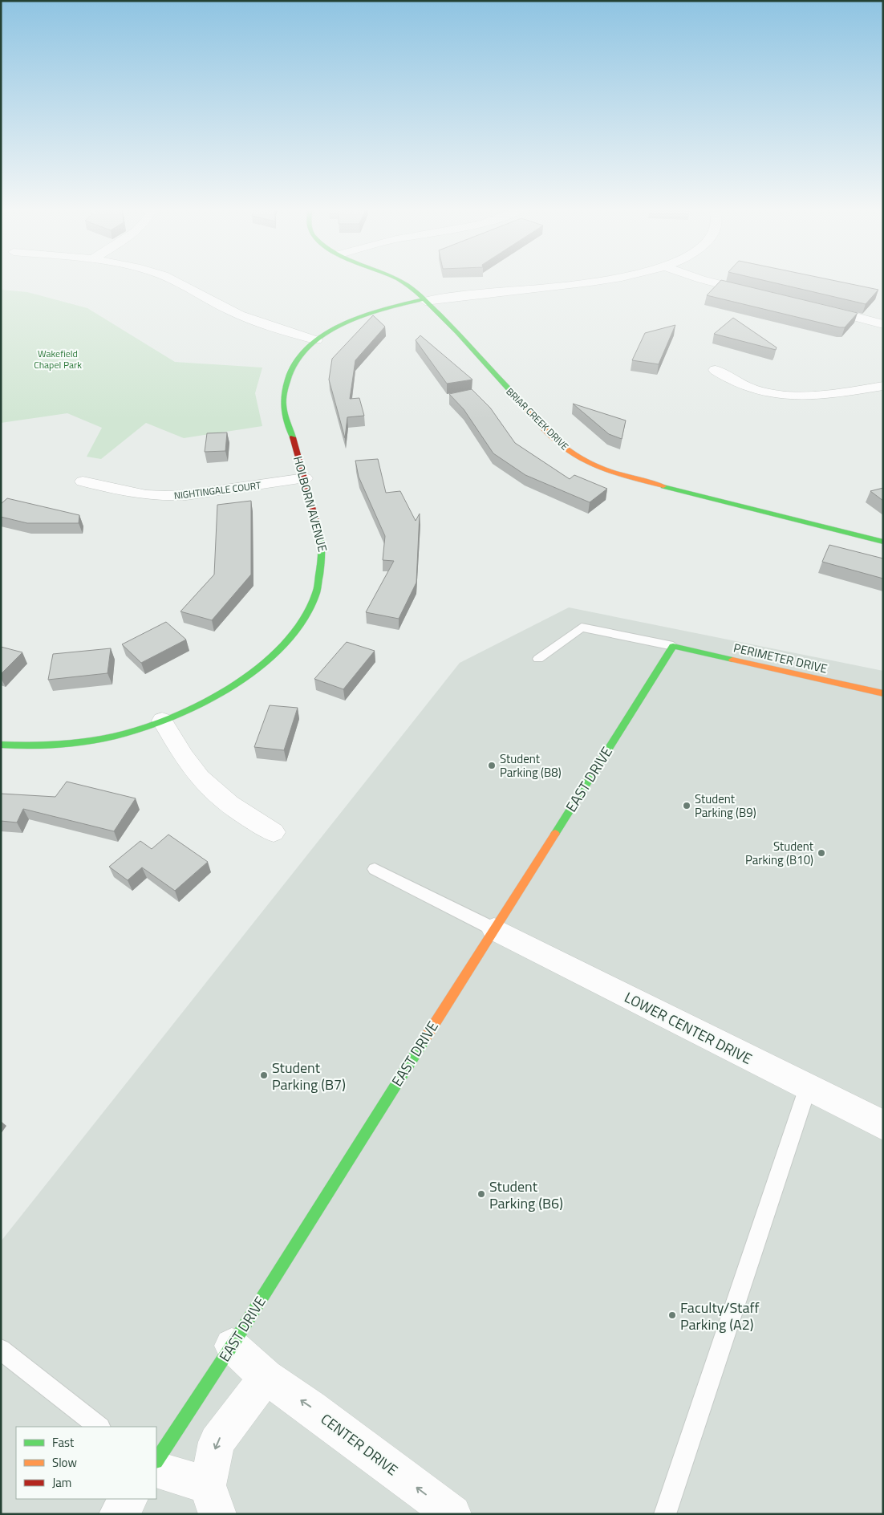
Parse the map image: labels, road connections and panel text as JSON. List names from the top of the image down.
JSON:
{
  "streets": {
    "street": [
      "BRIAR CREEK DRIVE",
      "NIGHTINGALE COURT",
      "HOLBORN AVENUE",
      "PERIMETER DRIVE",
      "EAST DRIVE",
      "LOWER CENTER DRIVE",
      "CENTER DRIVE"
    ]
  },
  "crossings": [
    ["BRIAR CREEK DRIVE", "HOLBORN AVENUE"],
    ["NIGHTINGALE COURT", "HOLBORN AVENUE"],
    ["PERIMETER DRIVE", "EAST DRIVE"],
    ["EAST DRIVE", "LOWER CENTER DRIVE"],
    ["EAST DRIVE", "CENTER DRIVE"]
  ],
  "one_way": ["CENTER DRIVE"],
  "parks": ["Wakefield Chapel Park"],
  "places": [
    "Student Parking (B8)",
    "Student Parking (B9)",
    "Student Parking (B10)",
    "Student Parking (B7)",
    "Student Parking (B6)",
    "Faculty/Staff Parking (A2)"
  ],
  "legend": ["Fast", "Slow", "Jam"]
}
